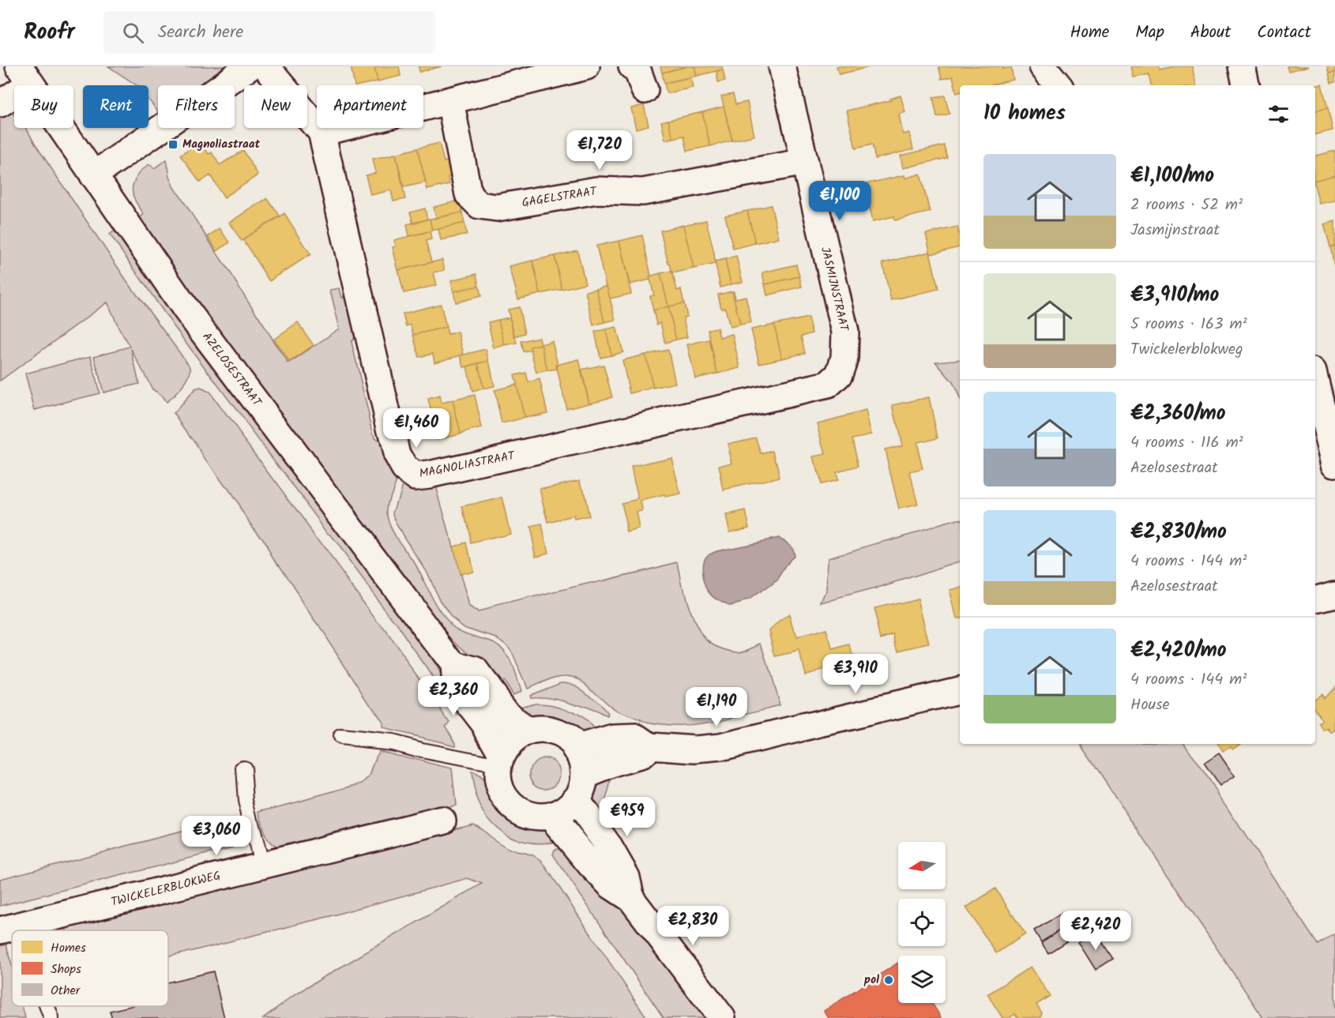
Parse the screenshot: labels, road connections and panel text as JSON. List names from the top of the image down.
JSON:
{
  "streets": {
    "street": [
      "GAGELSTRAAT",
      "JASMIJNSTRAAT",
      "AZELOSESTRAAT",
      "MAGNOLIASTRAAT",
      "TWICKELERBLOKWEG"
    ]
  },
  "crossings": [
    ["GAGELSTRAAT", "JASMIJNSTRAAT"],
    ["JASMIJNSTRAAT", "MAGNOLIASTRAAT"]
  ],
  "places": {
    "transit": ["Magnoliastraat"],
    "other": ["pol"]
  },
  "legend": ["Homes", "Shops", "Other"],
  "north": "left",
  "page": {
    "header": "Roofr",
    "search": "Search here",
    "nav": [
      "Home",
      "Map",
      "About",
      "Contact"
    ],
    "chip": [
      "Buy",
      "Rent",
      "Filters",
      "New",
      "Apartment"
    ],
    "heading": "10 homes",
    "price": [
      "€1,720",
      "€1,100",
      "€1,460",
      "€3,910",
      "€2,360",
      "€1,190",
      "€959",
      "€3,060",
      "€2,830",
      "€2,420"
    ],
    "list": [
      {
        "name": "€1,100/mo",
        "note": "2 rooms · 52 m² · Jasmijnstraat"
      },
      {
        "name": "€3,910/mo",
        "note": "5 rooms · 163 m² · Twickelerblokweg"
      },
      {
        "name": "€2,360/mo",
        "note": "4 rooms · 116 m² · Azelosestraat"
      },
      {
        "name": "€2,830/mo",
        "note": "4 rooms · 144 m² · Azelosestraat"
      },
      {
        "name": "€2,420/mo",
        "note": "4 rooms · 144 m² · House"
      }
    ]
  }
}
